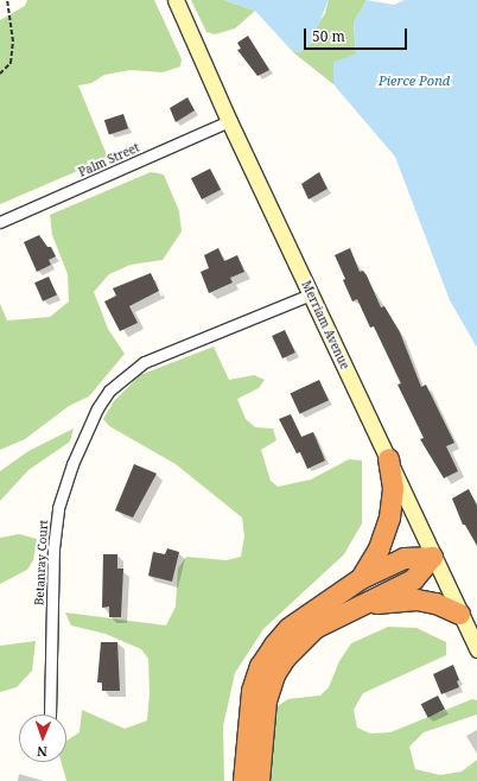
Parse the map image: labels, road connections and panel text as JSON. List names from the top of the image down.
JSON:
{
  "streets": {
    "main road": ["Merriam Avenue"],
    "street": ["Palm Street", "Betanray Court"]
  },
  "crossings": [
    ["Palm Street", "Merriam Avenue"],
    ["Merriam Avenue", "Betanray Court"]
  ],
  "water": ["Pierce Pond"],
  "scale_bar": "50 m",
  "north": "bottom"
}
